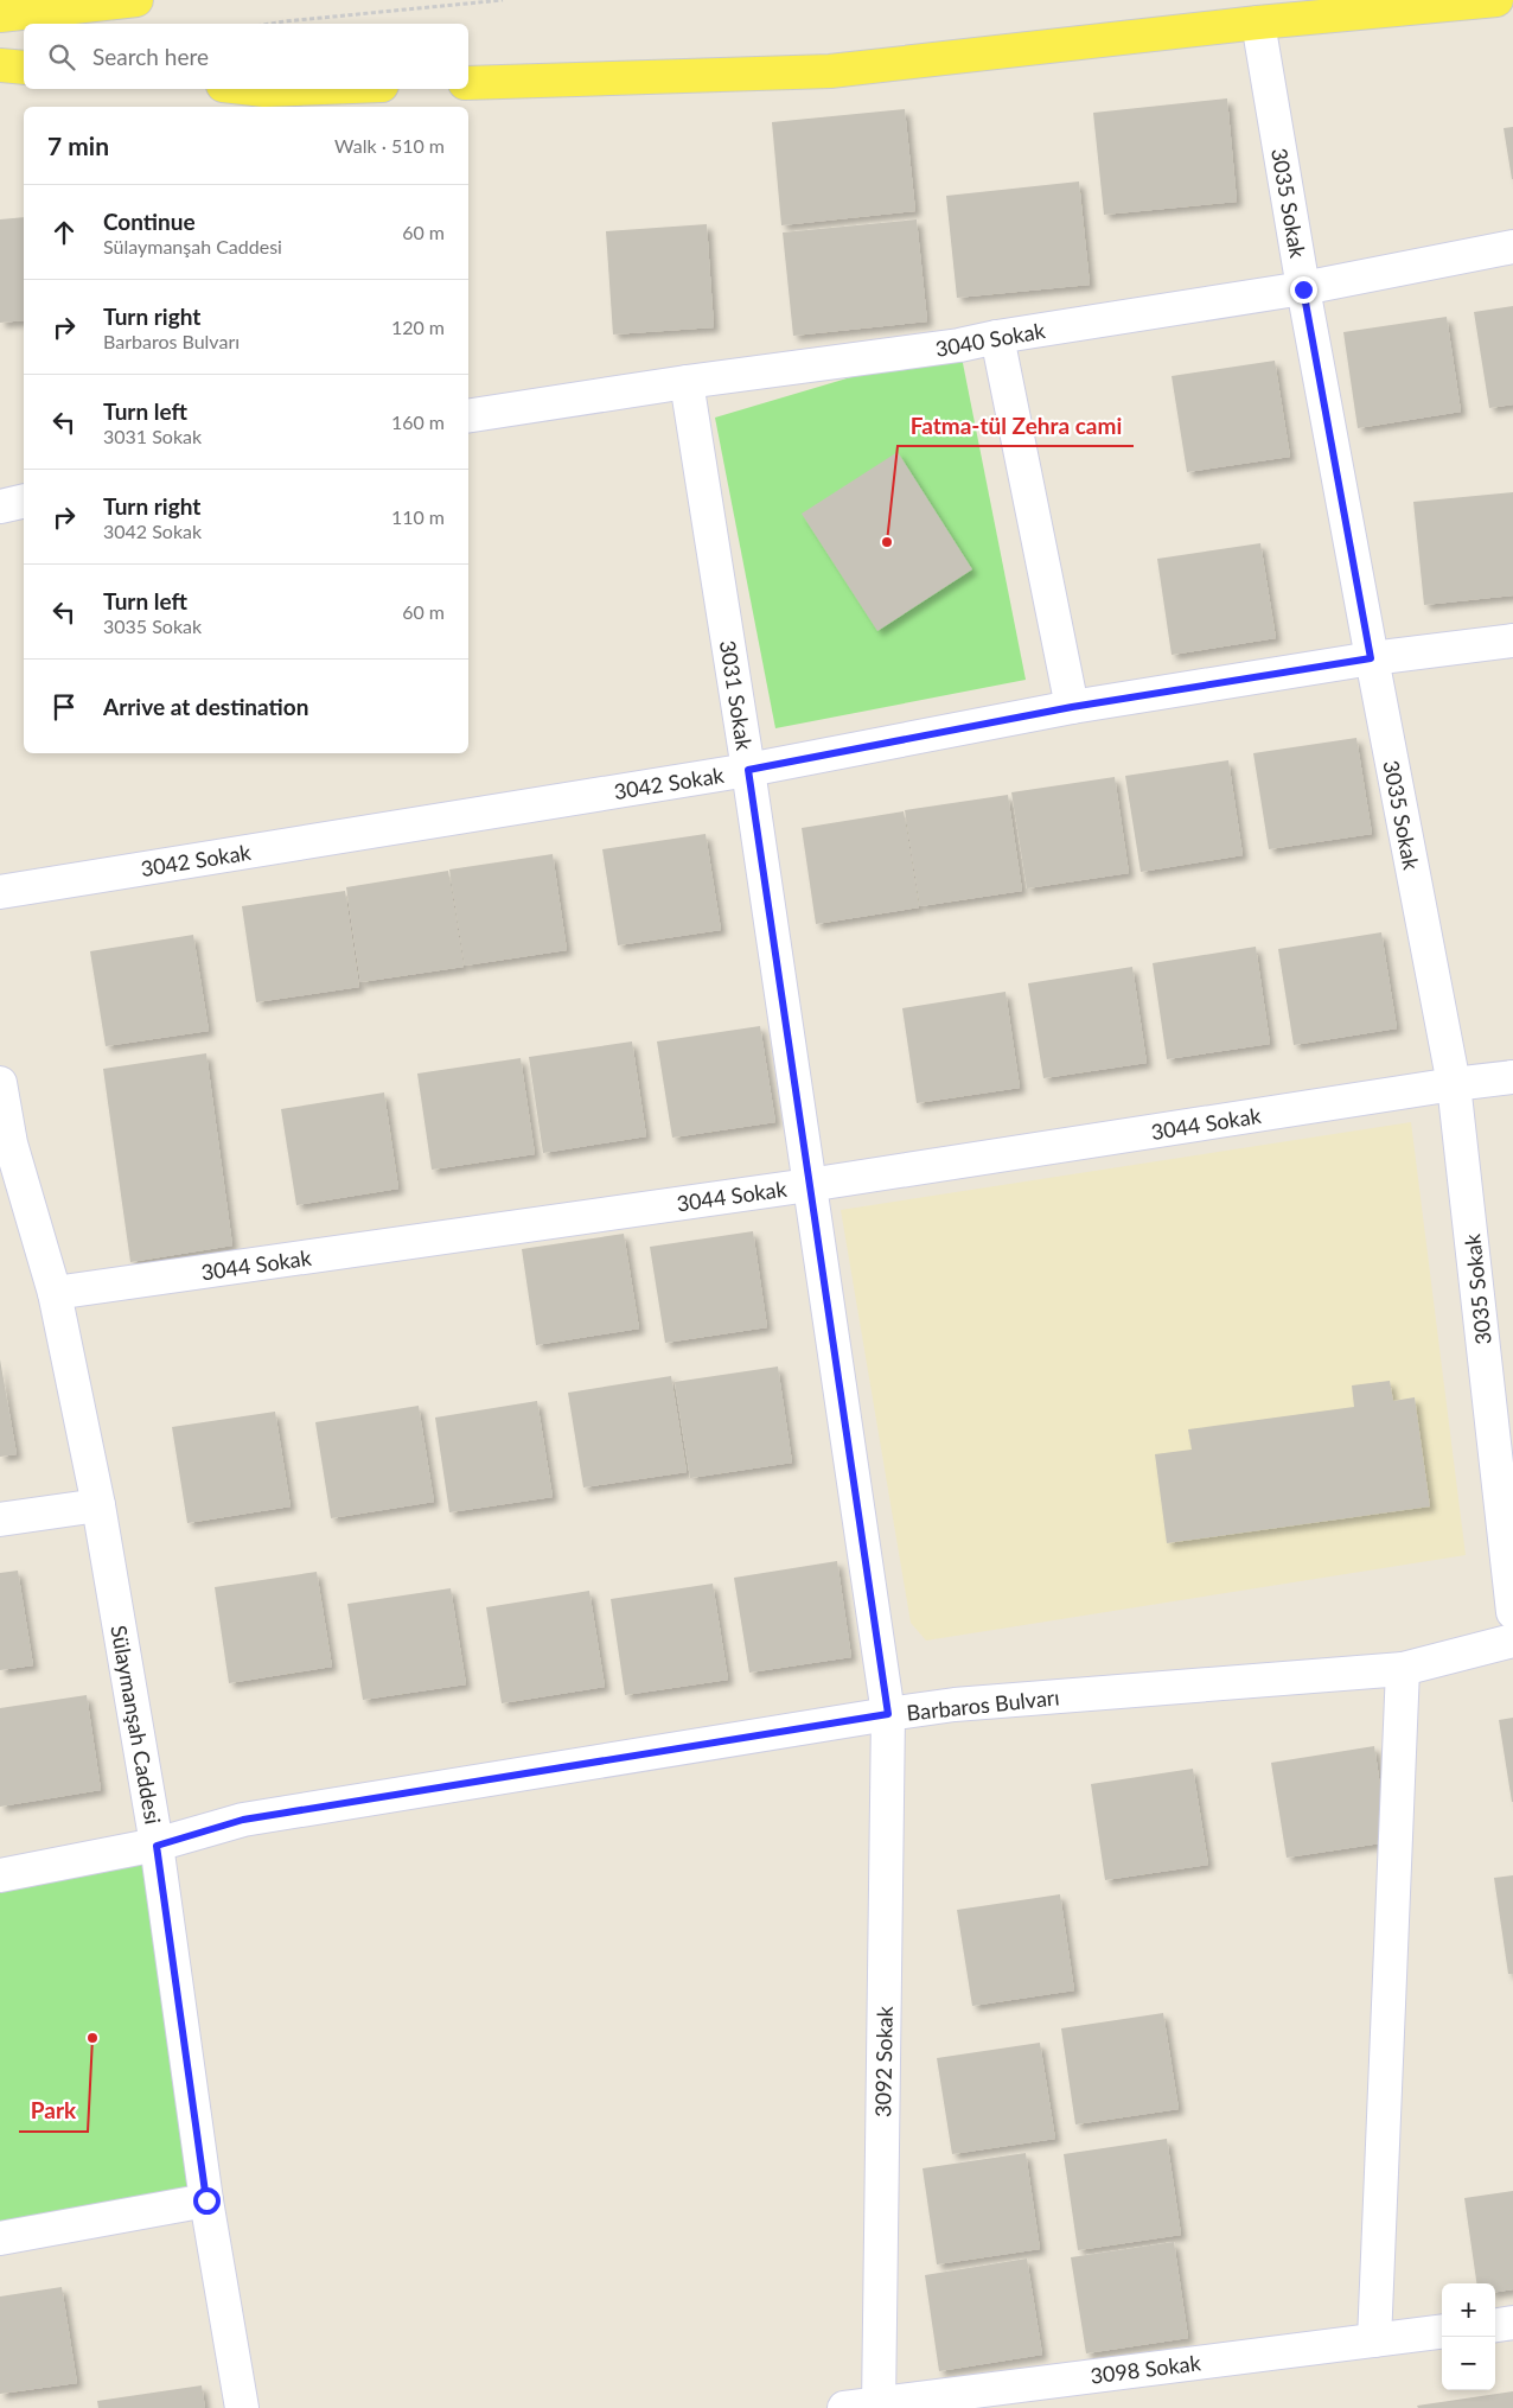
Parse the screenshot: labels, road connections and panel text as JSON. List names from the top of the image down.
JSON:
{
  "streets": {
    "street": [
      "3035 Sokak",
      "3040 Sokak",
      "3031 Sokak",
      "3042 Sokak",
      "3044 Sokak",
      "Barbaros Bulvarı",
      "Sülaymanşah Caddesi",
      "3092 Sokak",
      "3098 Sokak"
    ]
  },
  "crossings": [
    ["3035 Sokak", "3040 Sokak"],
    ["3035 Sokak", "3042 Sokak"],
    ["3035 Sokak", "3044 Sokak"],
    ["3040 Sokak", "3031 Sokak"],
    ["3031 Sokak", "3042 Sokak"],
    ["3031 Sokak", "3044 Sokak"],
    ["3031 Sokak", "Barbaros Bulvarı"],
    ["3031 Sokak", "3092 Sokak"],
    ["3044 Sokak", "Sülaymanşah Caddesi"],
    ["Barbaros Bulvarı", "Sülaymanşah Caddesi"],
    ["Barbaros Bulvarı", "3092 Sokak"],
    ["3092 Sokak", "3098 Sokak"]
  ],
  "places": ["Fatma-tül Zehra cami", "Park"],
  "page": {
    "search": "Search here",
    "heading": ["7 min", "Walk · 510 m"],
    "list": [
      ["Continue", "Sülaymanşah Caddesi", "60 m"],
      ["Turn right", "Barbaros Bulvarı", "120 m"],
      ["Turn left", "3031 Sokak", "160 m"],
      ["Turn right", "3042 Sokak", "110 m"],
      ["Turn left", "3035 Sokak", "60 m"],
      "Arrive at destination"
    ],
    "map_buttons": ["+", "−"]
  }
}
